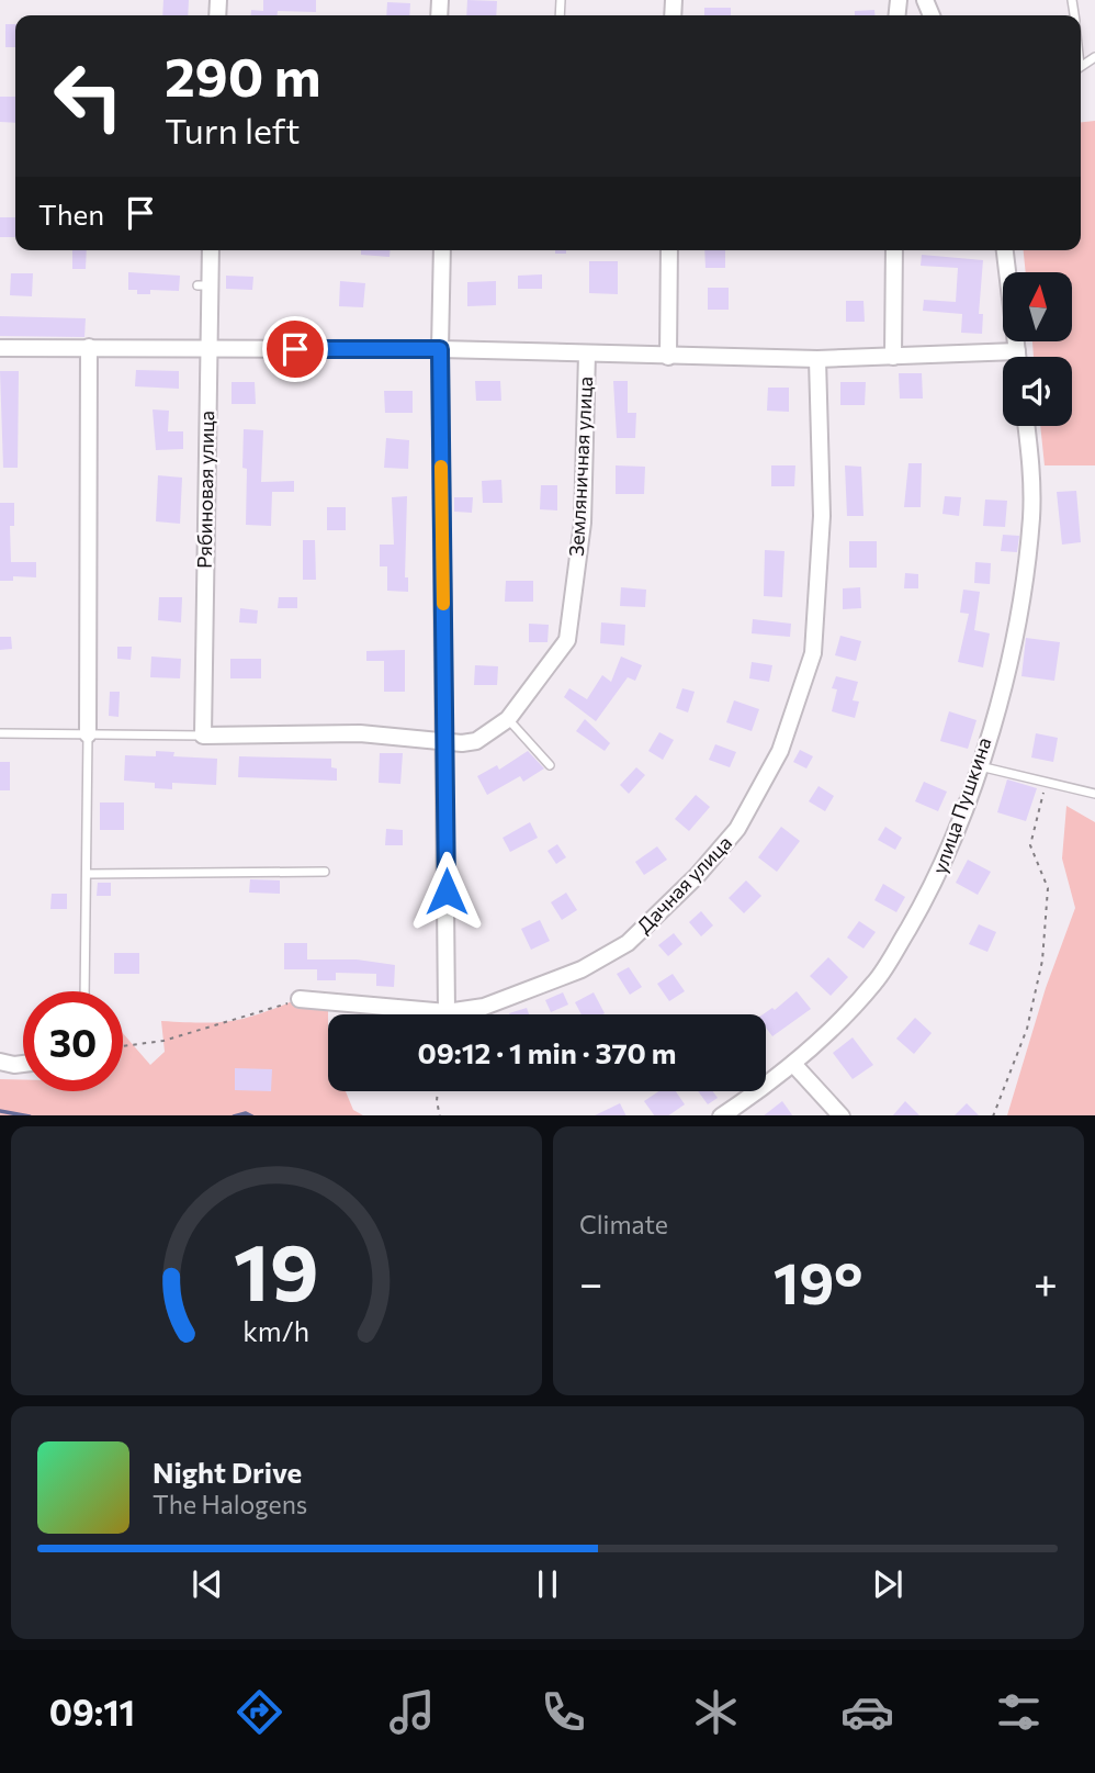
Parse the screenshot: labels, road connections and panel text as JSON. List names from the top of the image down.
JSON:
{
  "streets": {
    "street": [
      "Земляничная улица",
      "Рябиновая улица",
      "улица Пушкина",
      "Дачная улица"
    ]
  },
  "crossings": [
    ["Земляничная улица", "Рябиновая улица"]
  ],
  "north": "top",
  "page": {
    "turn": ["290 m", "Turn left"],
    "then": "Then",
    "limit": "30",
    "trip": "09:12 · 1 min · 370 m",
    "tile": "Climate",
    "heat": ["−", "19°", "+"],
    "song": ["Night Drive", "The Halogens"],
    "tabs": "09:11",
    "gauge": ["19", "km/h"]
  }
}
